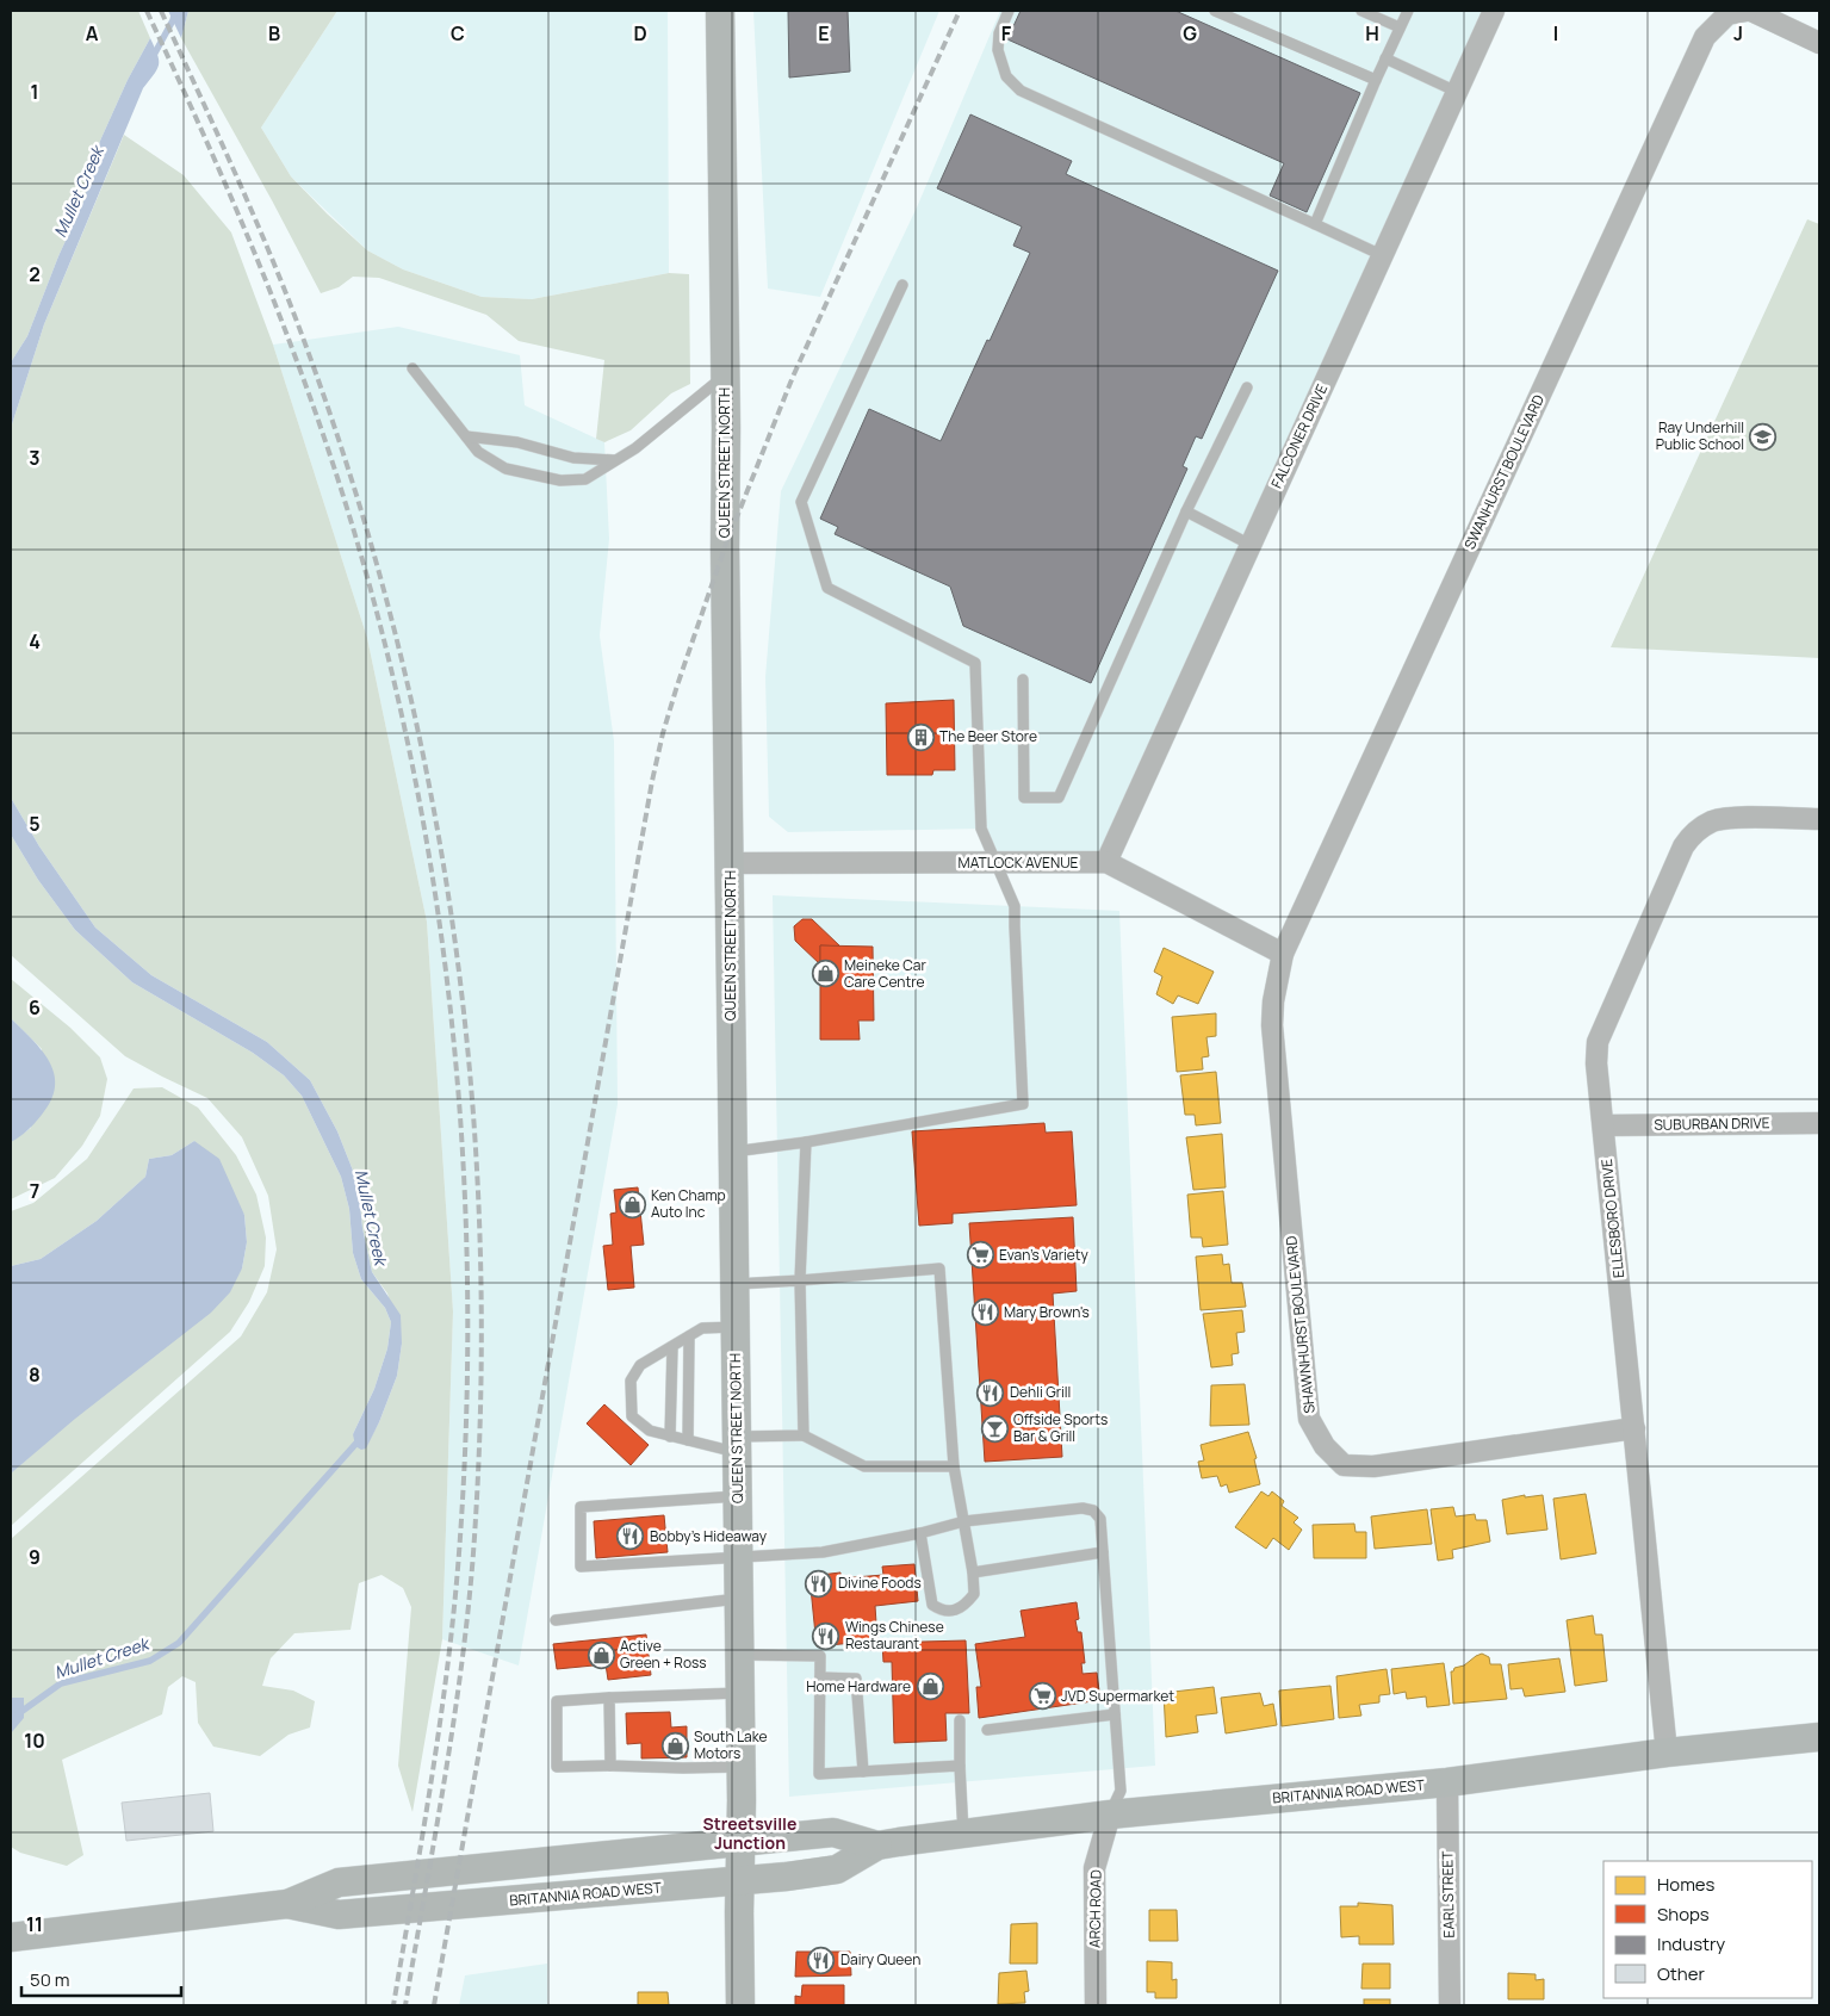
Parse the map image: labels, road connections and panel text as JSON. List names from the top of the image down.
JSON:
{
  "streets": {
    "main road": ["QUEEN STREET NORTH", "BRITANNIA ROAD WEST"],
    "street": [
      "FALCONER DRIVE",
      "SWANHURST BOULEVARD",
      "MATLOCK AVENUE",
      "SUBURBAN DRIVE",
      "ELLESBORO DRIVE",
      "SHAWNHURST BOULEVARD",
      "EARL STREET",
      "ARCH ROAD"
    ]
  },
  "crossings": [
    ["FALCONER DRIVE", "MATLOCK AVENUE"],
    ["QUEEN STREET NORTH", "MATLOCK AVENUE"],
    ["QUEEN STREET NORTH", "BRITANNIA ROAD WEST"],
    ["SWANHURST BOULEVARD", "MATLOCK AVENUE"],
    ["SWANHURST BOULEVARD", "SHAWNHURST BOULEVARD"],
    ["MATLOCK AVENUE", "SHAWNHURST BOULEVARD"],
    ["SUBURBAN DRIVE", "ELLESBORO DRIVE"],
    ["ELLESBORO DRIVE", "SHAWNHURST BOULEVARD"],
    ["ELLESBORO DRIVE", "BRITANNIA ROAD WEST"],
    ["BRITANNIA ROAD WEST", "EARL STREET"],
    ["BRITANNIA ROAD WEST", "ARCH ROAD"]
  ],
  "districts": ["Streetsville Junction"],
  "water": ["Mullet Creek"],
  "places": {
    "school or university": ["Ray Underhill Public School"],
    "building": ["The Beer Store"],
    "shop": [
      "Meineke Car Care Centre",
      "Ken Champ Auto Inc",
      "Active Green + Ross",
      "Home Hardware",
      "South Lake Motors"
    ],
    "supermarket": ["Evan's Variety", "JVD Supermarket"],
    "restaurant": [
      "Mary Brown's",
      "Dehli Grill",
      "Bobby's Hideaway",
      "Divine Foods",
      "Wings Chinese Restaurant",
      "Dairy Queen"
    ],
    "bar": ["Offside Sports Bar & Grill"]
  },
  "legend": [
    "Homes",
    "Shops",
    "Industry",
    "Other"
  ],
  "scale_bar": "50 m",
  "grid": {
    "columns": [
      "A",
      "B",
      "C",
      "D",
      "E",
      "F",
      "G",
      "H",
      "I",
      "J"
    ],
    "rows": [
      "1",
      "2",
      "3",
      "4",
      "5",
      "6",
      "7",
      "8",
      "9",
      "10",
      "11"
    ]
  }
}
